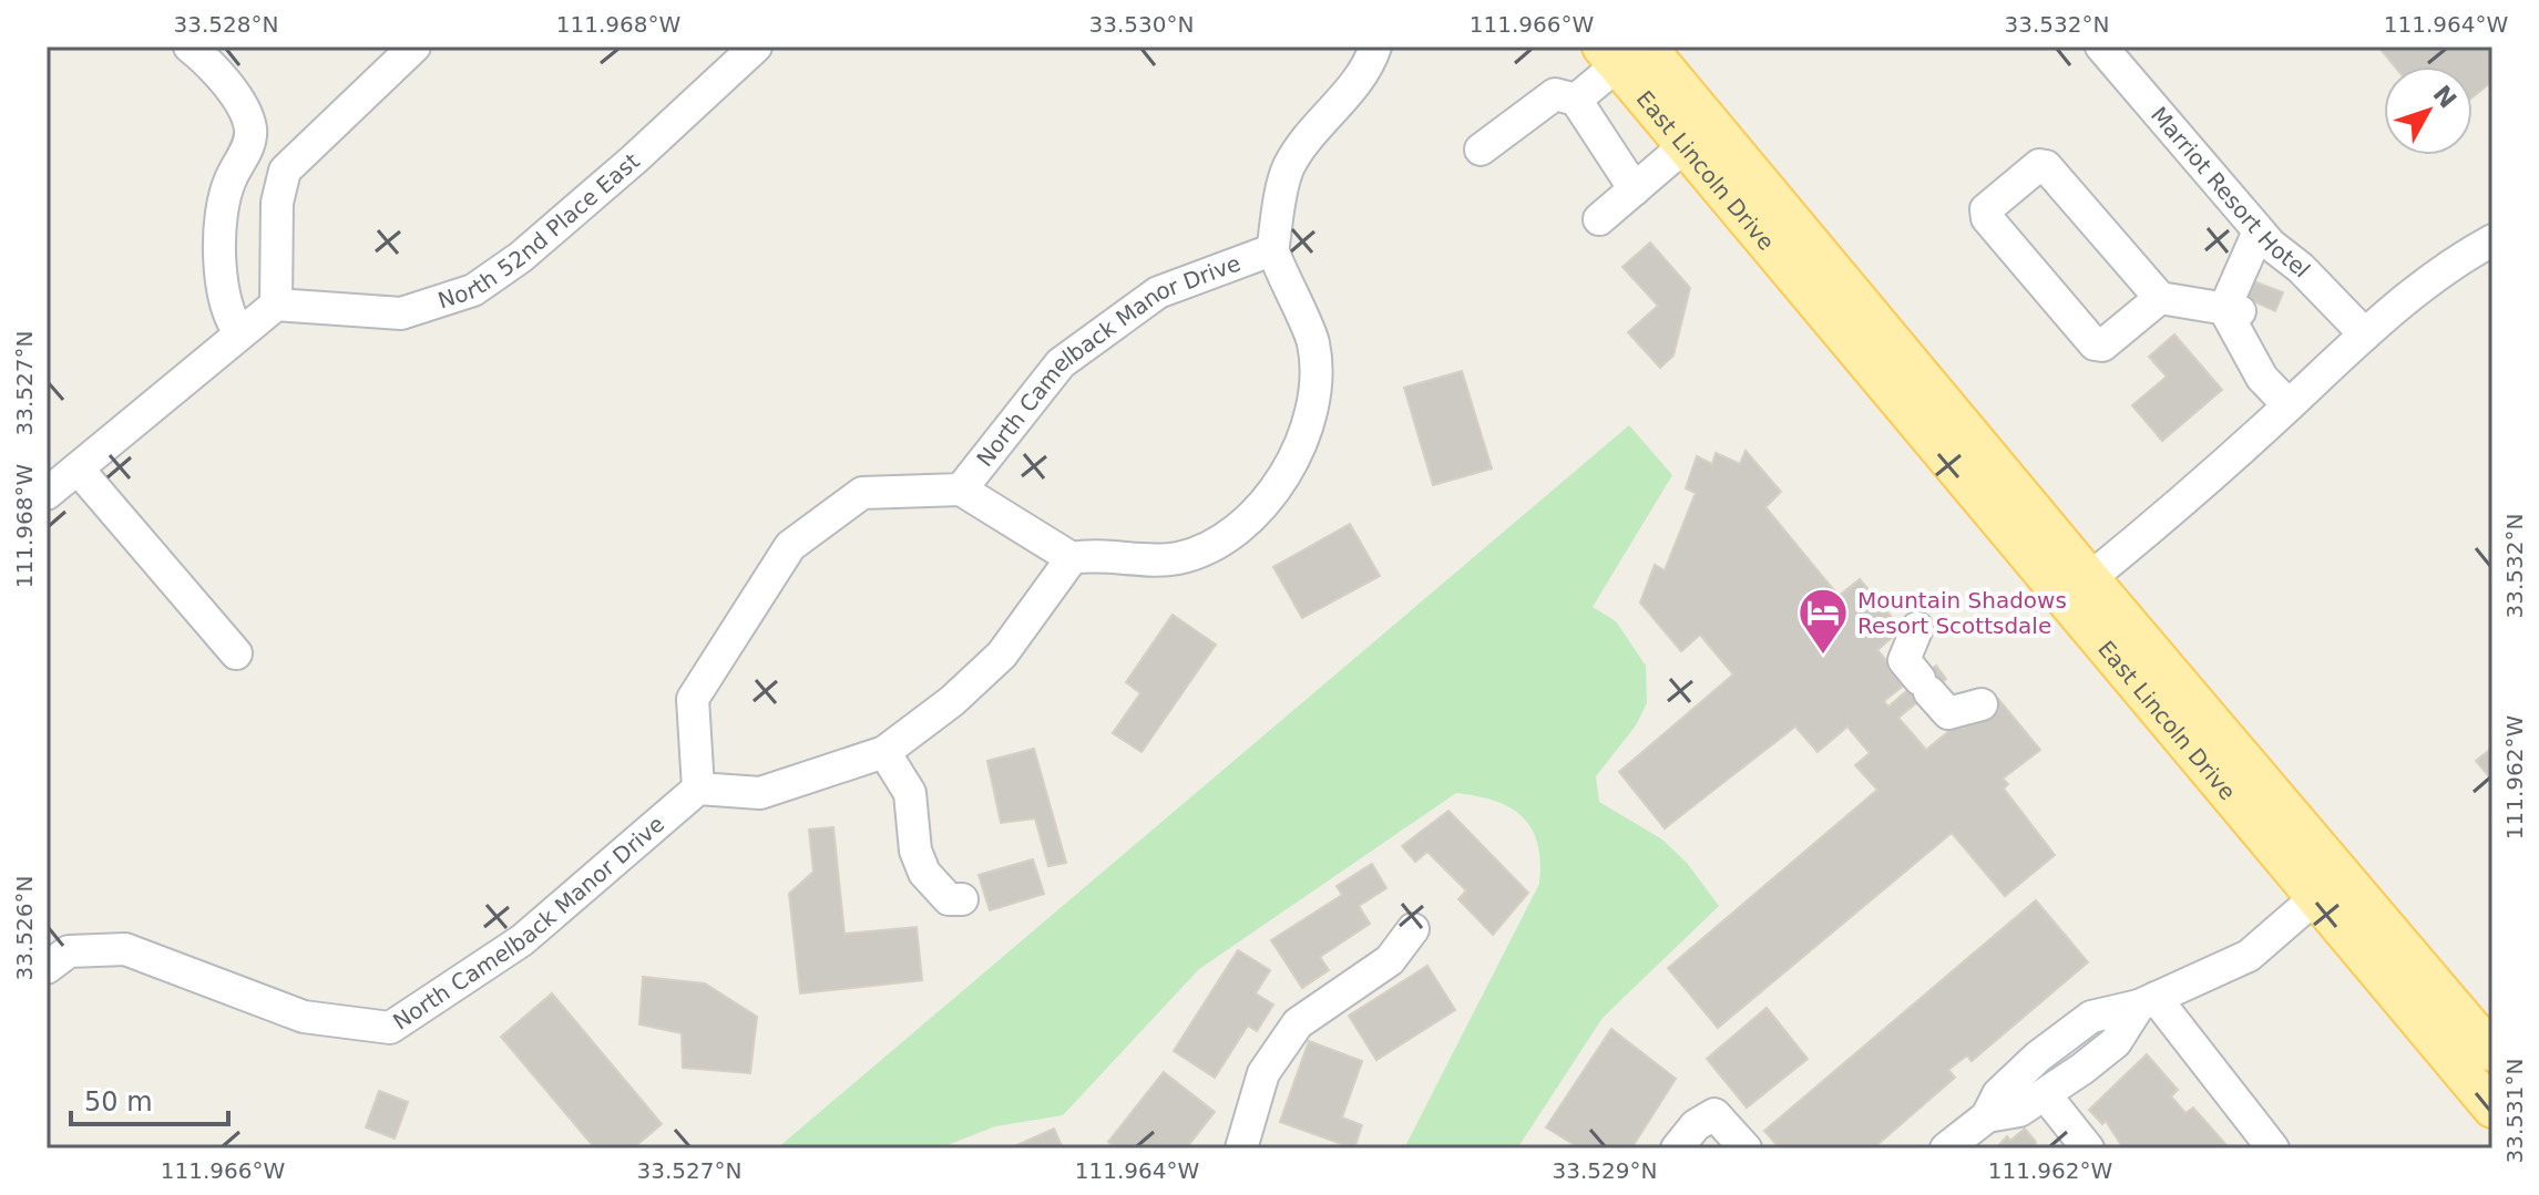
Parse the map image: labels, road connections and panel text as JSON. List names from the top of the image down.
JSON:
{
  "streets": {
    "main road": ["East Lincoln Drive"],
    "street": ["Marriot Resort Hotel", "North 52nd Place East", "North Camelback Manor Drive"]
  },
  "places": {
    "hotel": ["Mountain Shadows Resort Scottsdale"]
  },
  "scale_bar": "50 m",
  "north": "top right",
  "coordinates": [
    "33.528°N",
    "111.968°W",
    "33.530°N",
    "111.966°W",
    "33.532°N",
    "111.964°W",
    "33.527°N",
    "111.962°W",
    "33.526°N",
    "33.531°N",
    "33.529°N"
  ]
}
